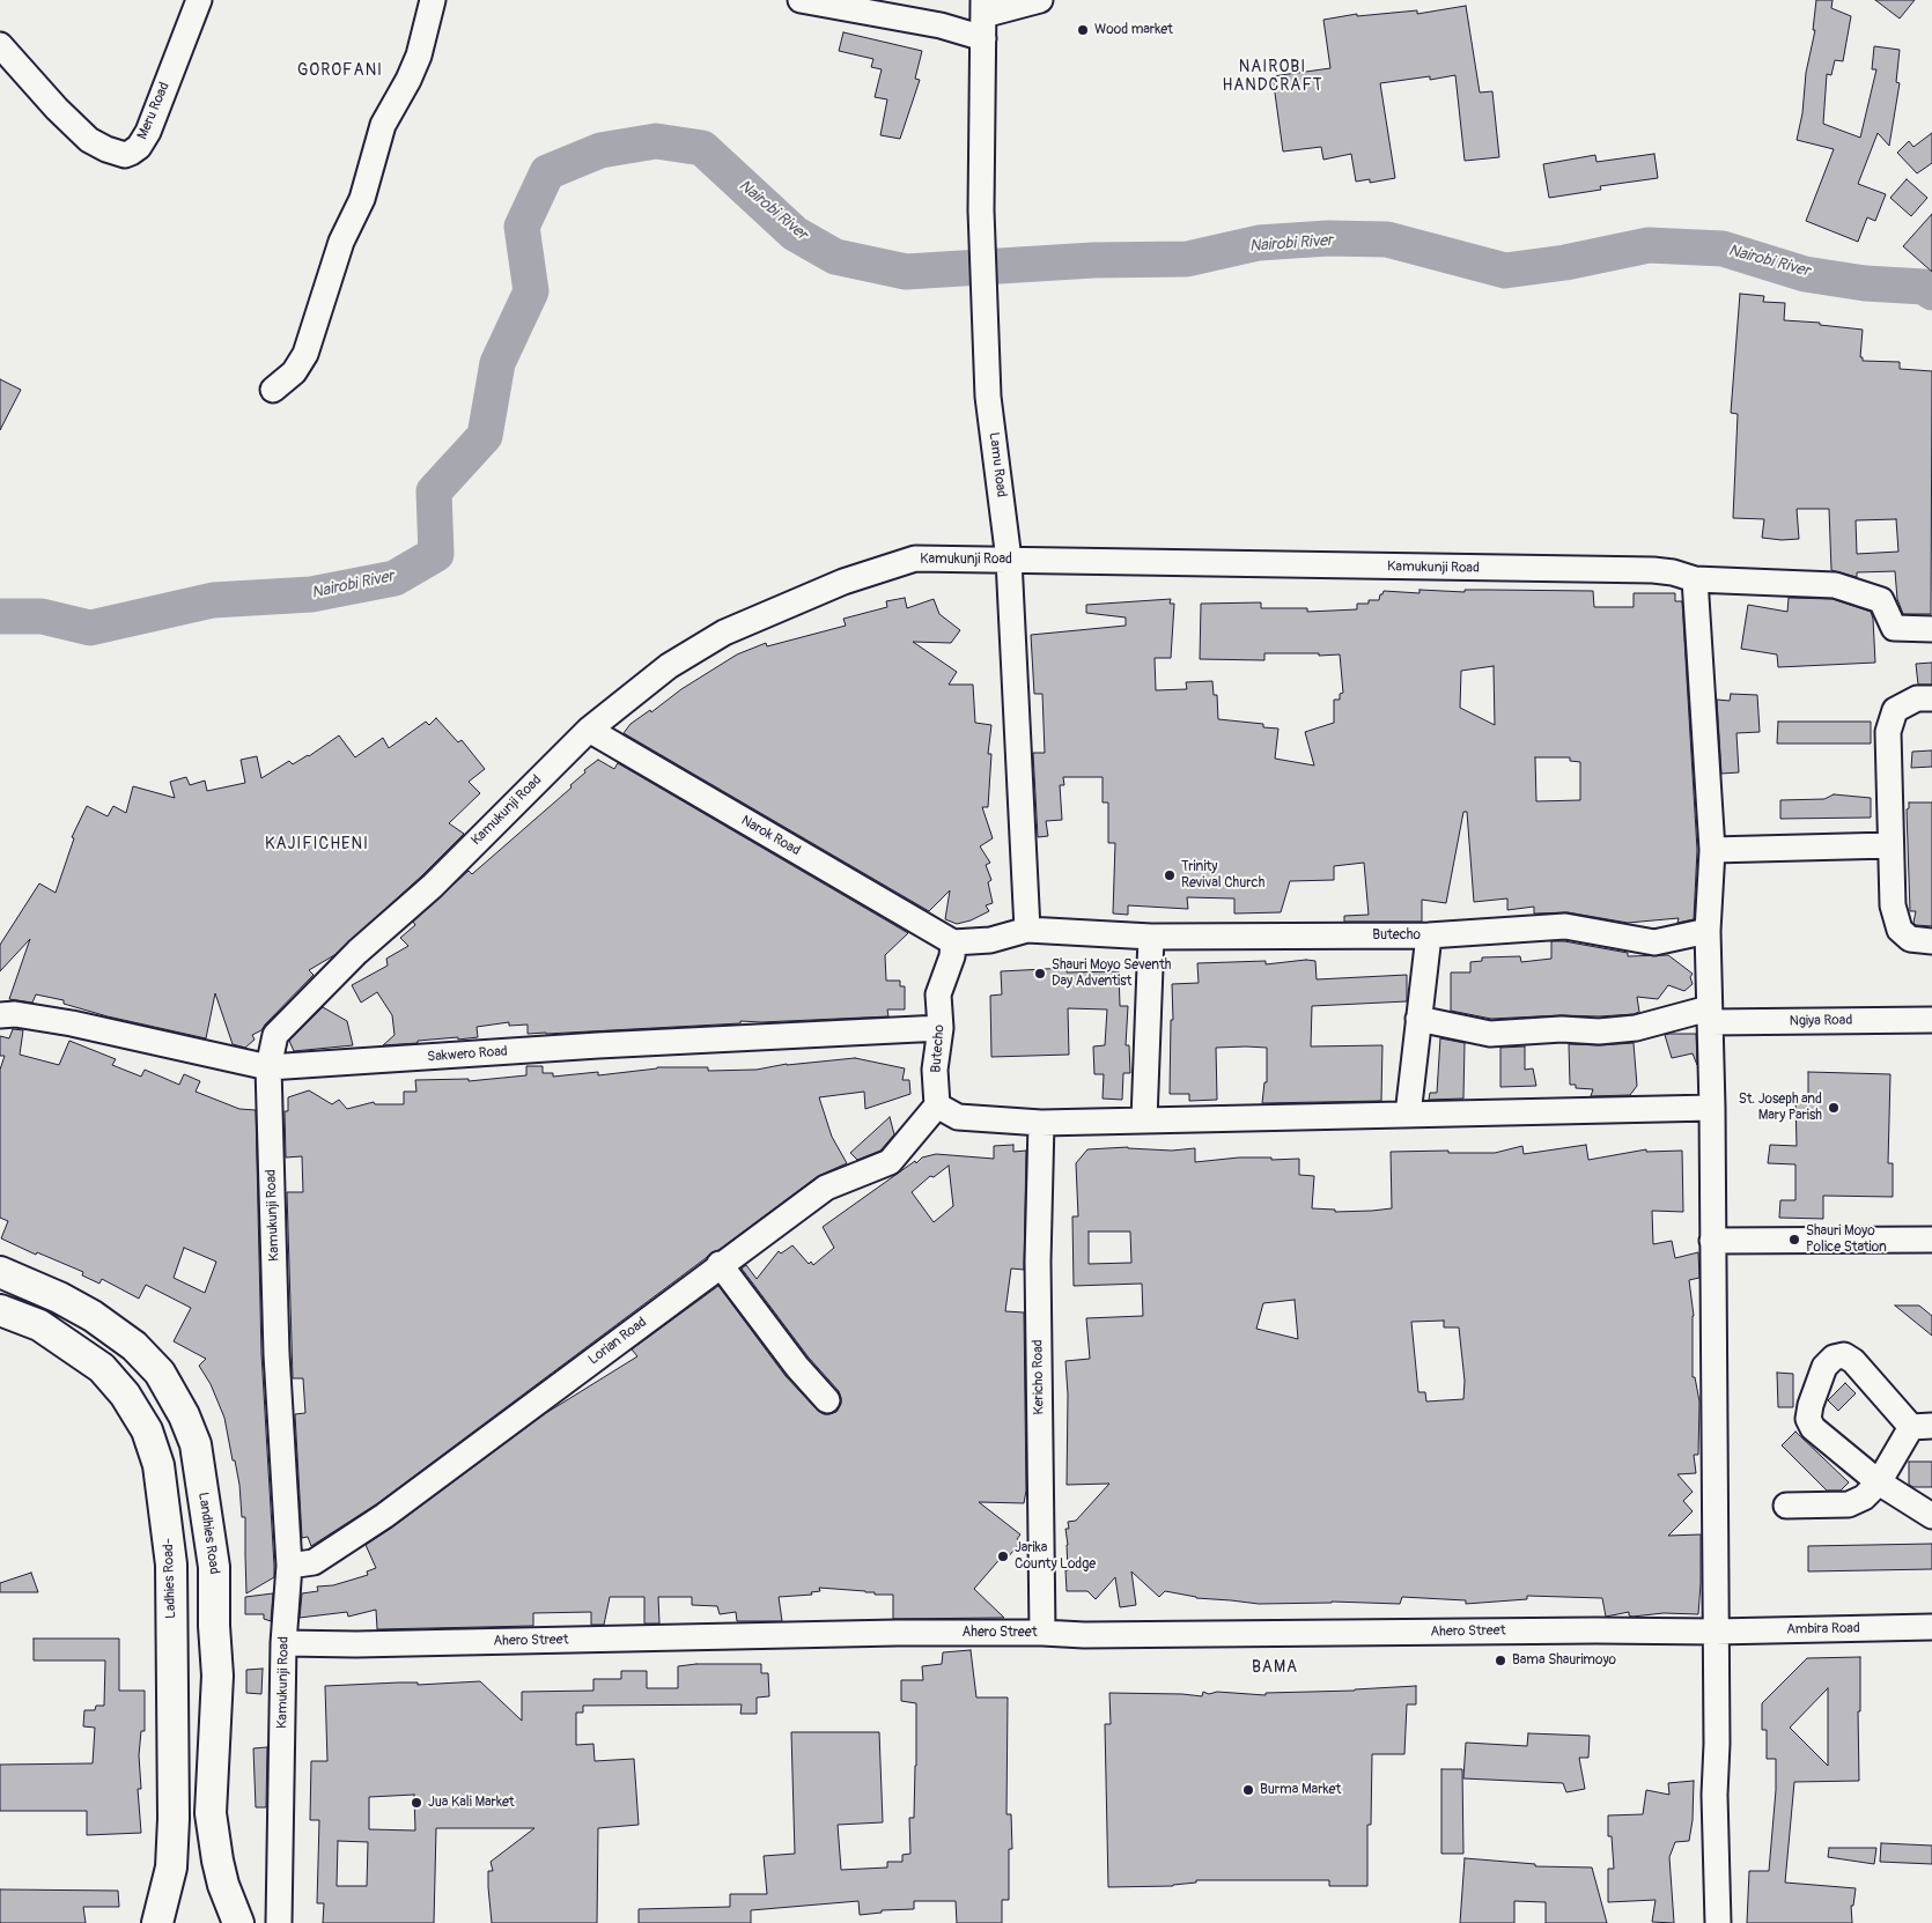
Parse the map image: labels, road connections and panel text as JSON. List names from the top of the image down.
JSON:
{
  "streets": {
    "main road": ["Landhies Road", "Ladhies Road-"],
    "street": [
      "Meru Road",
      "Lamu Road",
      "Kamukunji Road",
      "Narok Road",
      "Butecho",
      "Ngiya Road",
      "Sakwero Road",
      "Lorian Road",
      "Kericho Road",
      "Ambira Road",
      "Ahero Street"
    ]
  },
  "crossings": [
    ["Lamu Road", "Kamukunji Road"],
    ["Lamu Road", "Butecho"],
    ["Kamukunji Road", "Narok Road"],
    ["Kamukunji Road", "Sakwero Road"],
    ["Kamukunji Road", "Lorian Road"],
    ["Kamukunji Road", "Ahero Street"],
    ["Narok Road", "Butecho"],
    ["Butecho", "Sakwero Road"],
    ["Butecho", "Lorian Road"],
    ["Kericho Road", "Ahero Street"],
    ["Ambira Road", "Ahero Street"]
  ],
  "districts": [
    "NAIROBI HANDCRAFT",
    "GOROFANI",
    "KAJIFICHENI",
    "BAMA"
  ],
  "water": ["Nairobi River"],
  "places": [
    "Wood market",
    "Trinity Revival Church",
    "Shauri Moyo Seventh Day Adventist",
    "St. Joseph and Mary Parish",
    "Shauri Moyo Police Station",
    "Jarika County Lodge",
    "Bama Shaurimoyo",
    "Burma Market",
    "Jua Kali Market"
  ]
}
